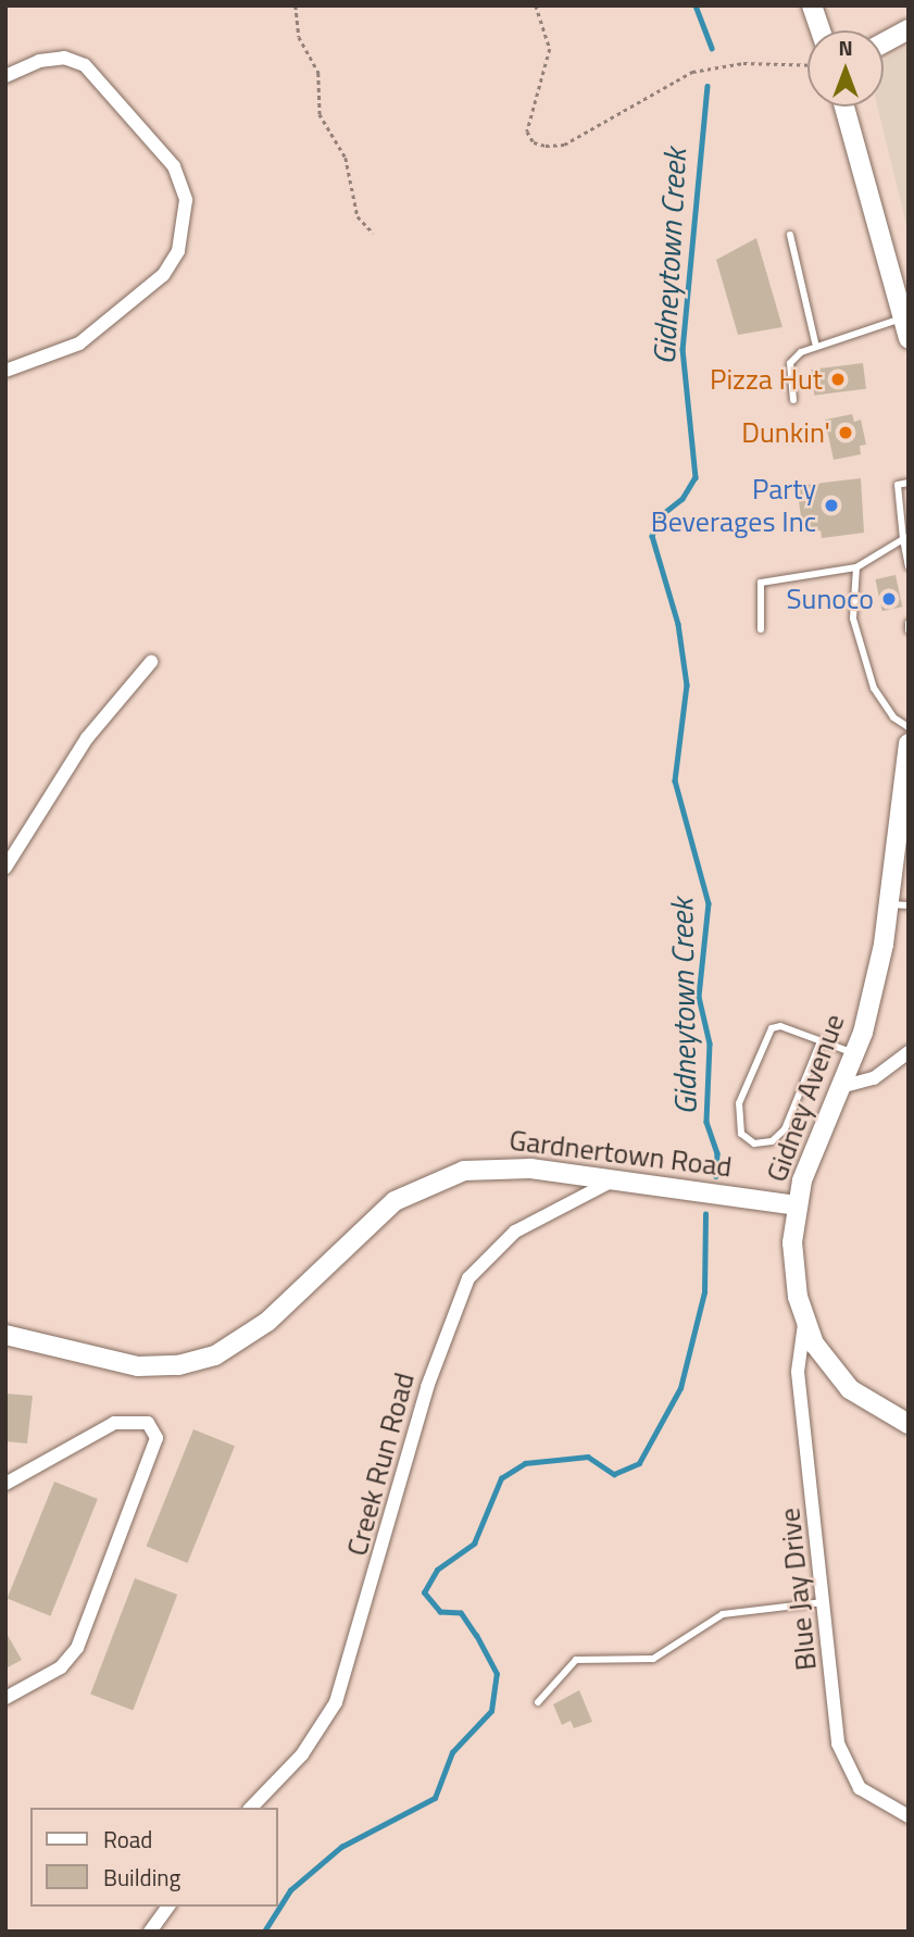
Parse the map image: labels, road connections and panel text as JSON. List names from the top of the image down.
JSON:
{
  "streets": {
    "street": [
      "Gidney Avenue",
      "Gardnertown Road",
      "Creek Run Road",
      "Blue Jay Drive"
    ]
  },
  "crossings": [
    ["Gidney Avenue", "Gardnertown Road"],
    ["Gidney Avenue", "Blue Jay Drive"],
    ["Gardnertown Road", "Creek Run Road"]
  ],
  "water": ["Gidneytown Creek"],
  "places": [
    "Pizza Hut",
    "Dunkin'",
    "Party Beverages Inc",
    "Sunoco"
  ],
  "legend": ["Road", "Building"],
  "north": "top"
}
